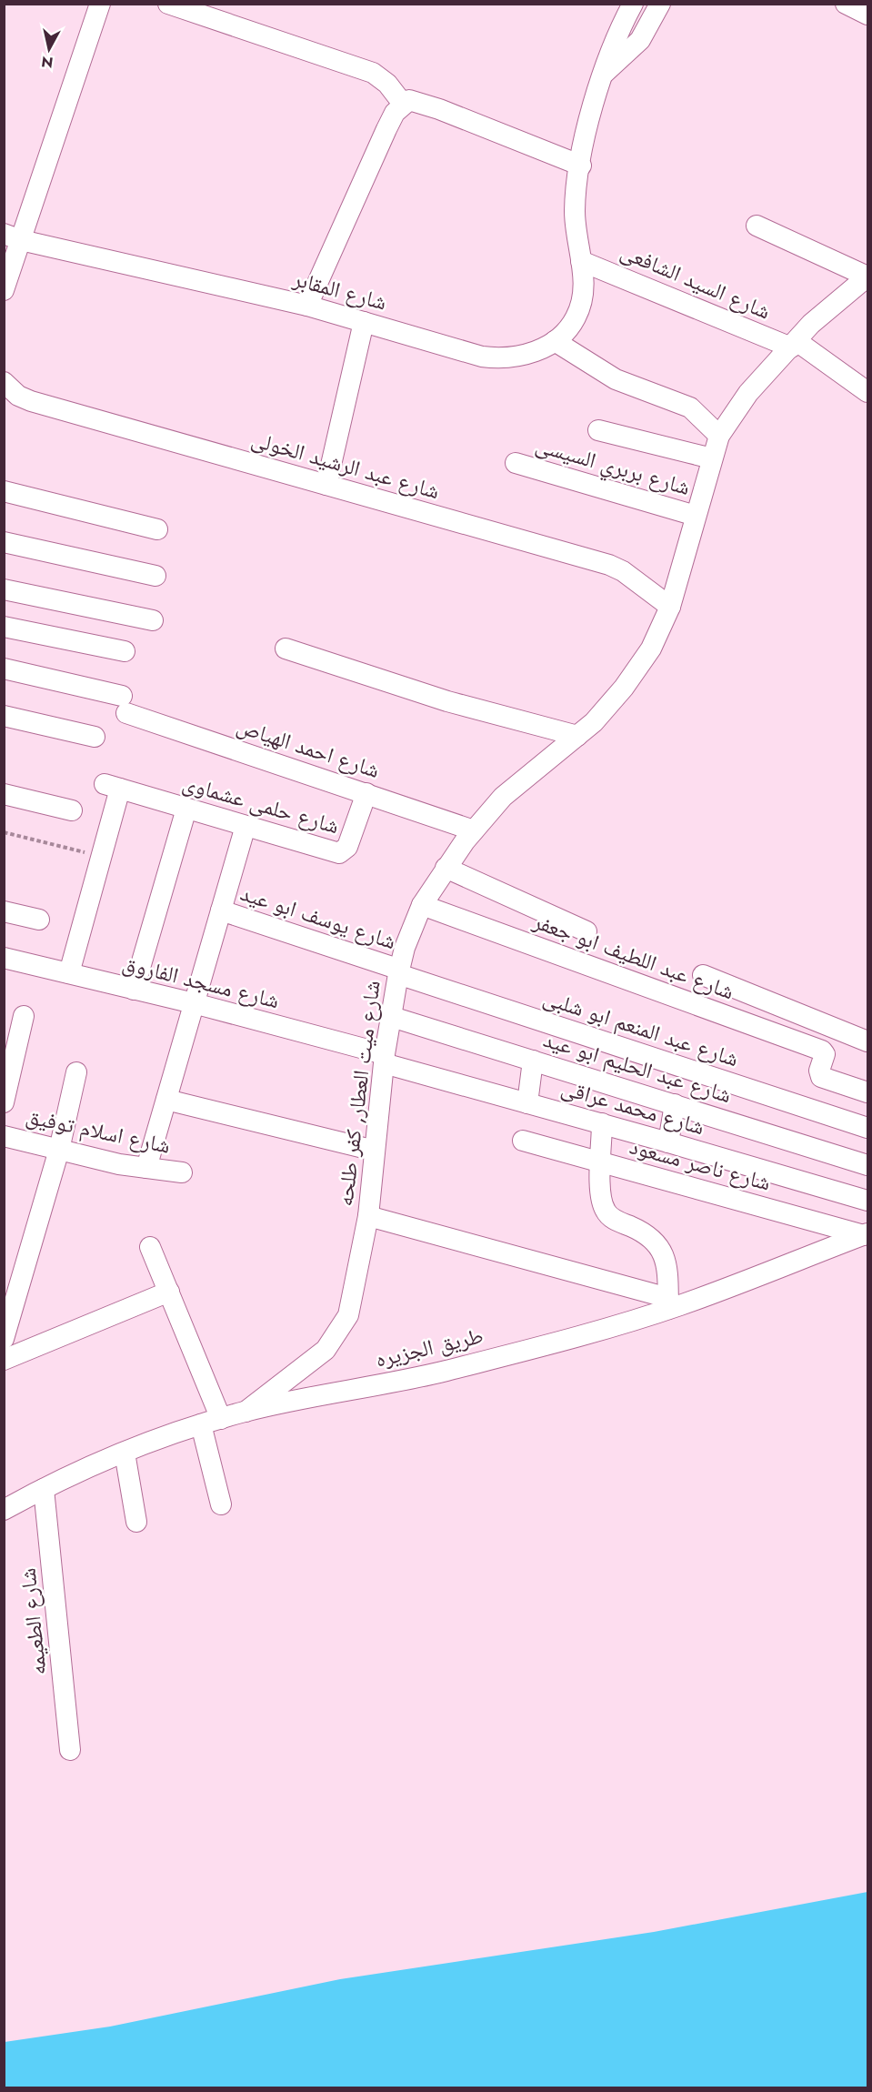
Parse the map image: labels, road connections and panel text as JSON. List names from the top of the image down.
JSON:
{
  "streets": {
    "street": [
      "شارع السيد الشافعى",
      "شارع المقابر",
      "شارع عبد الرشيد الخولى",
      "شارع بربري السيسى",
      "شارع احمد الهياص",
      "شارع حلمى عشماوى",
      "شارع يوسف ابو عيد",
      "شارع عبد اللطيف ابو جعفر",
      "شارع مسجد الفاروق",
      "شارع عبد المنعم ابو شلبى",
      "شارع عبد الحليم ابو عيد",
      "شارع ميت العطار, كفر طلحه",
      "شارع محمد عراقى",
      "شارع اسلام توفيق",
      "شارع ناصر مسعود",
      "طريق الجزيره",
      "شارع الطعيمه"
    ]
  },
  "crossings": [
    ["شارع السيد الشافعى", "شارع المقابر"],
    ["شارع السيد الشافعى", "شارع ميت العطار, كفر طلحه"],
    ["شارع عبد الرشيد الخولى", "شارع ميت العطار, كفر طلحه"],
    ["شارع بربري السيسى", "شارع ميت العطار, كفر طلحه"],
    ["شارع احمد الهياص", "شارع حلمى عشماوى"],
    ["شارع احمد الهياص", "شارع ميت العطار, كفر طلحه"],
    ["شارع يوسف ابو عيد", "شارع عبد المنعم ابو شلبى"],
    ["شارع يوسف ابو عيد", "شارع ميت العطار, كفر طلحه"],
    ["شارع عبد اللطيف ابو جعفر", "شارع ميت العطار, كفر طلحه"],
    ["شارع مسجد الفاروق", "شارع ميت العطار, كفر طلحه"],
    ["شارع مسجد الفاروق", "شارع محمد عراقى"],
    ["شارع عبد المنعم ابو شلبى", "شارع ميت العطار, كفر طلحه"],
    ["شارع عبد الحليم ابو عيد", "شارع ميت العطار, كفر طلحه"],
    ["شارع ميت العطار, كفر طلحه", "شارع محمد عراقى"],
    ["شارع ميت العطار, كفر طلحه", "طريق الجزيره"],
    ["شارع ناصر مسعود", "طريق الجزيره"],
    ["طريق الجزيره", "شارع الطعيمه"]
  ],
  "north": "bottom"
}
